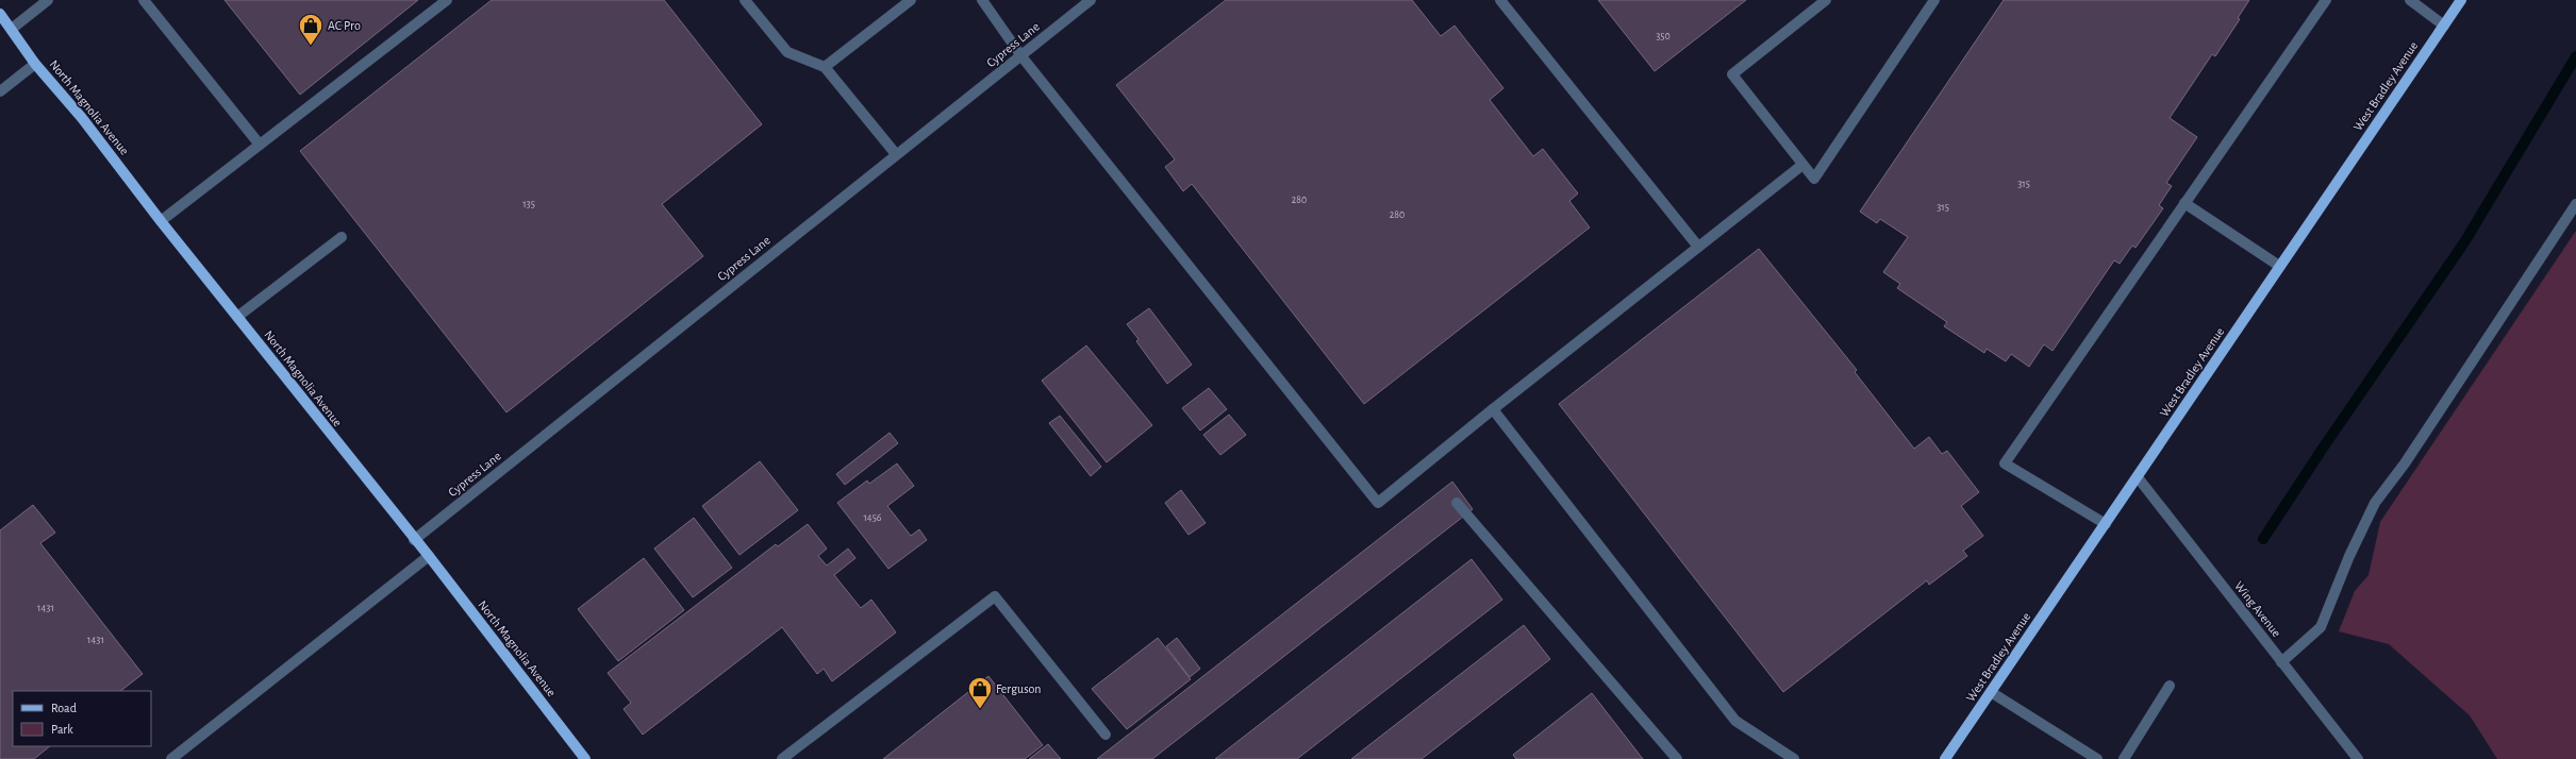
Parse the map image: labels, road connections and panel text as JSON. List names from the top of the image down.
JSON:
{
  "streets": {
    "main road": ["West Bradley Avenue", "North Magnolia Avenue"],
    "street": ["Cypress Lane", "Wing Avenue"]
  },
  "crossings": [
    ["Cypress Lane", "North Magnolia Avenue"],
    ["West Bradley Avenue", "Wing Avenue"]
  ],
  "places": {
    "shop": ["AC Pro", "Ferguson"]
  },
  "house_numbers": [
    "350",
    "315",
    "280",
    "135",
    "315",
    "280",
    "1456",
    "1431",
    "1431"
  ],
  "legend": ["Road", "Park"]
}
